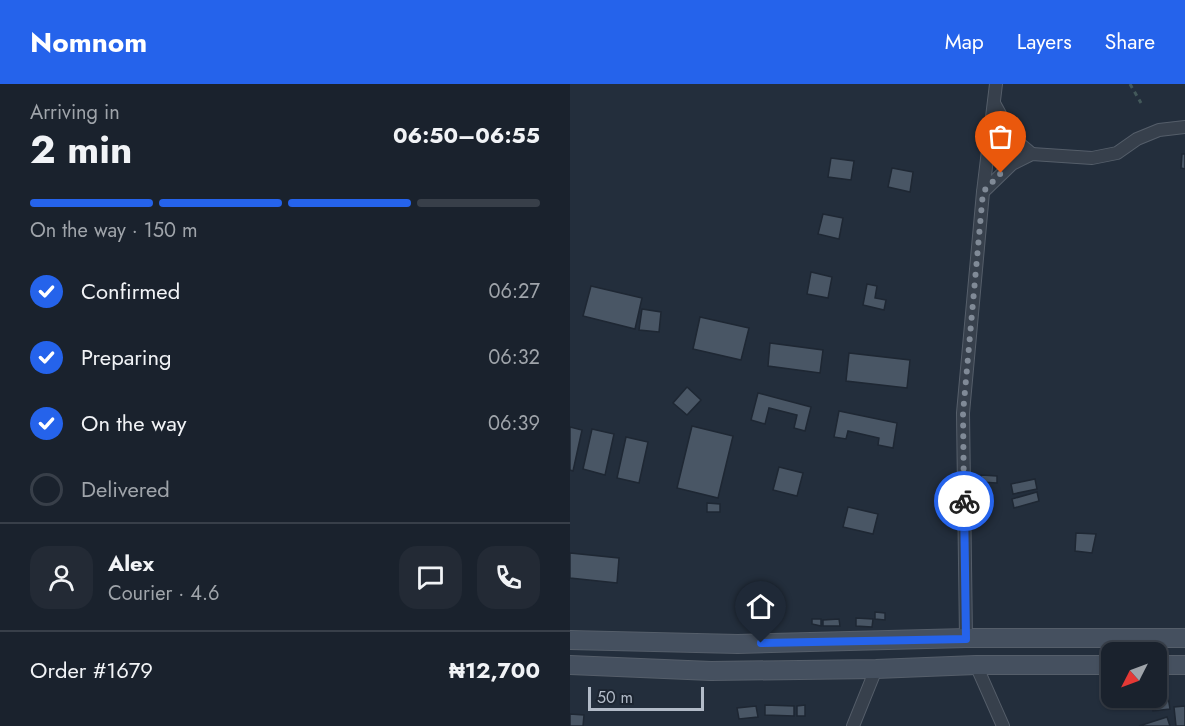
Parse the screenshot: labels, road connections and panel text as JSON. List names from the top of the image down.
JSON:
{
  "scale_bar": "50 m",
  "north": "bottom left",
  "page": {
    "header": "Nomnom",
    "nav": ["Map", "Layers", "Share"],
    "heading": ["2 min", "Arriving in", "06:50–06:55"],
    "panel": [
      "Alex",
      "Courier · 4.6",
      "Order #1679",
      "₦12,700"
    ],
    "bar": "On the way · 150 m",
    "list": [
      ["Confirmed", "06:27"],
      ["Preparing", "06:32"],
      ["On the way", "06:39"],
      "Delivered"
    ],
    "scale": "50 m"
  }
}
